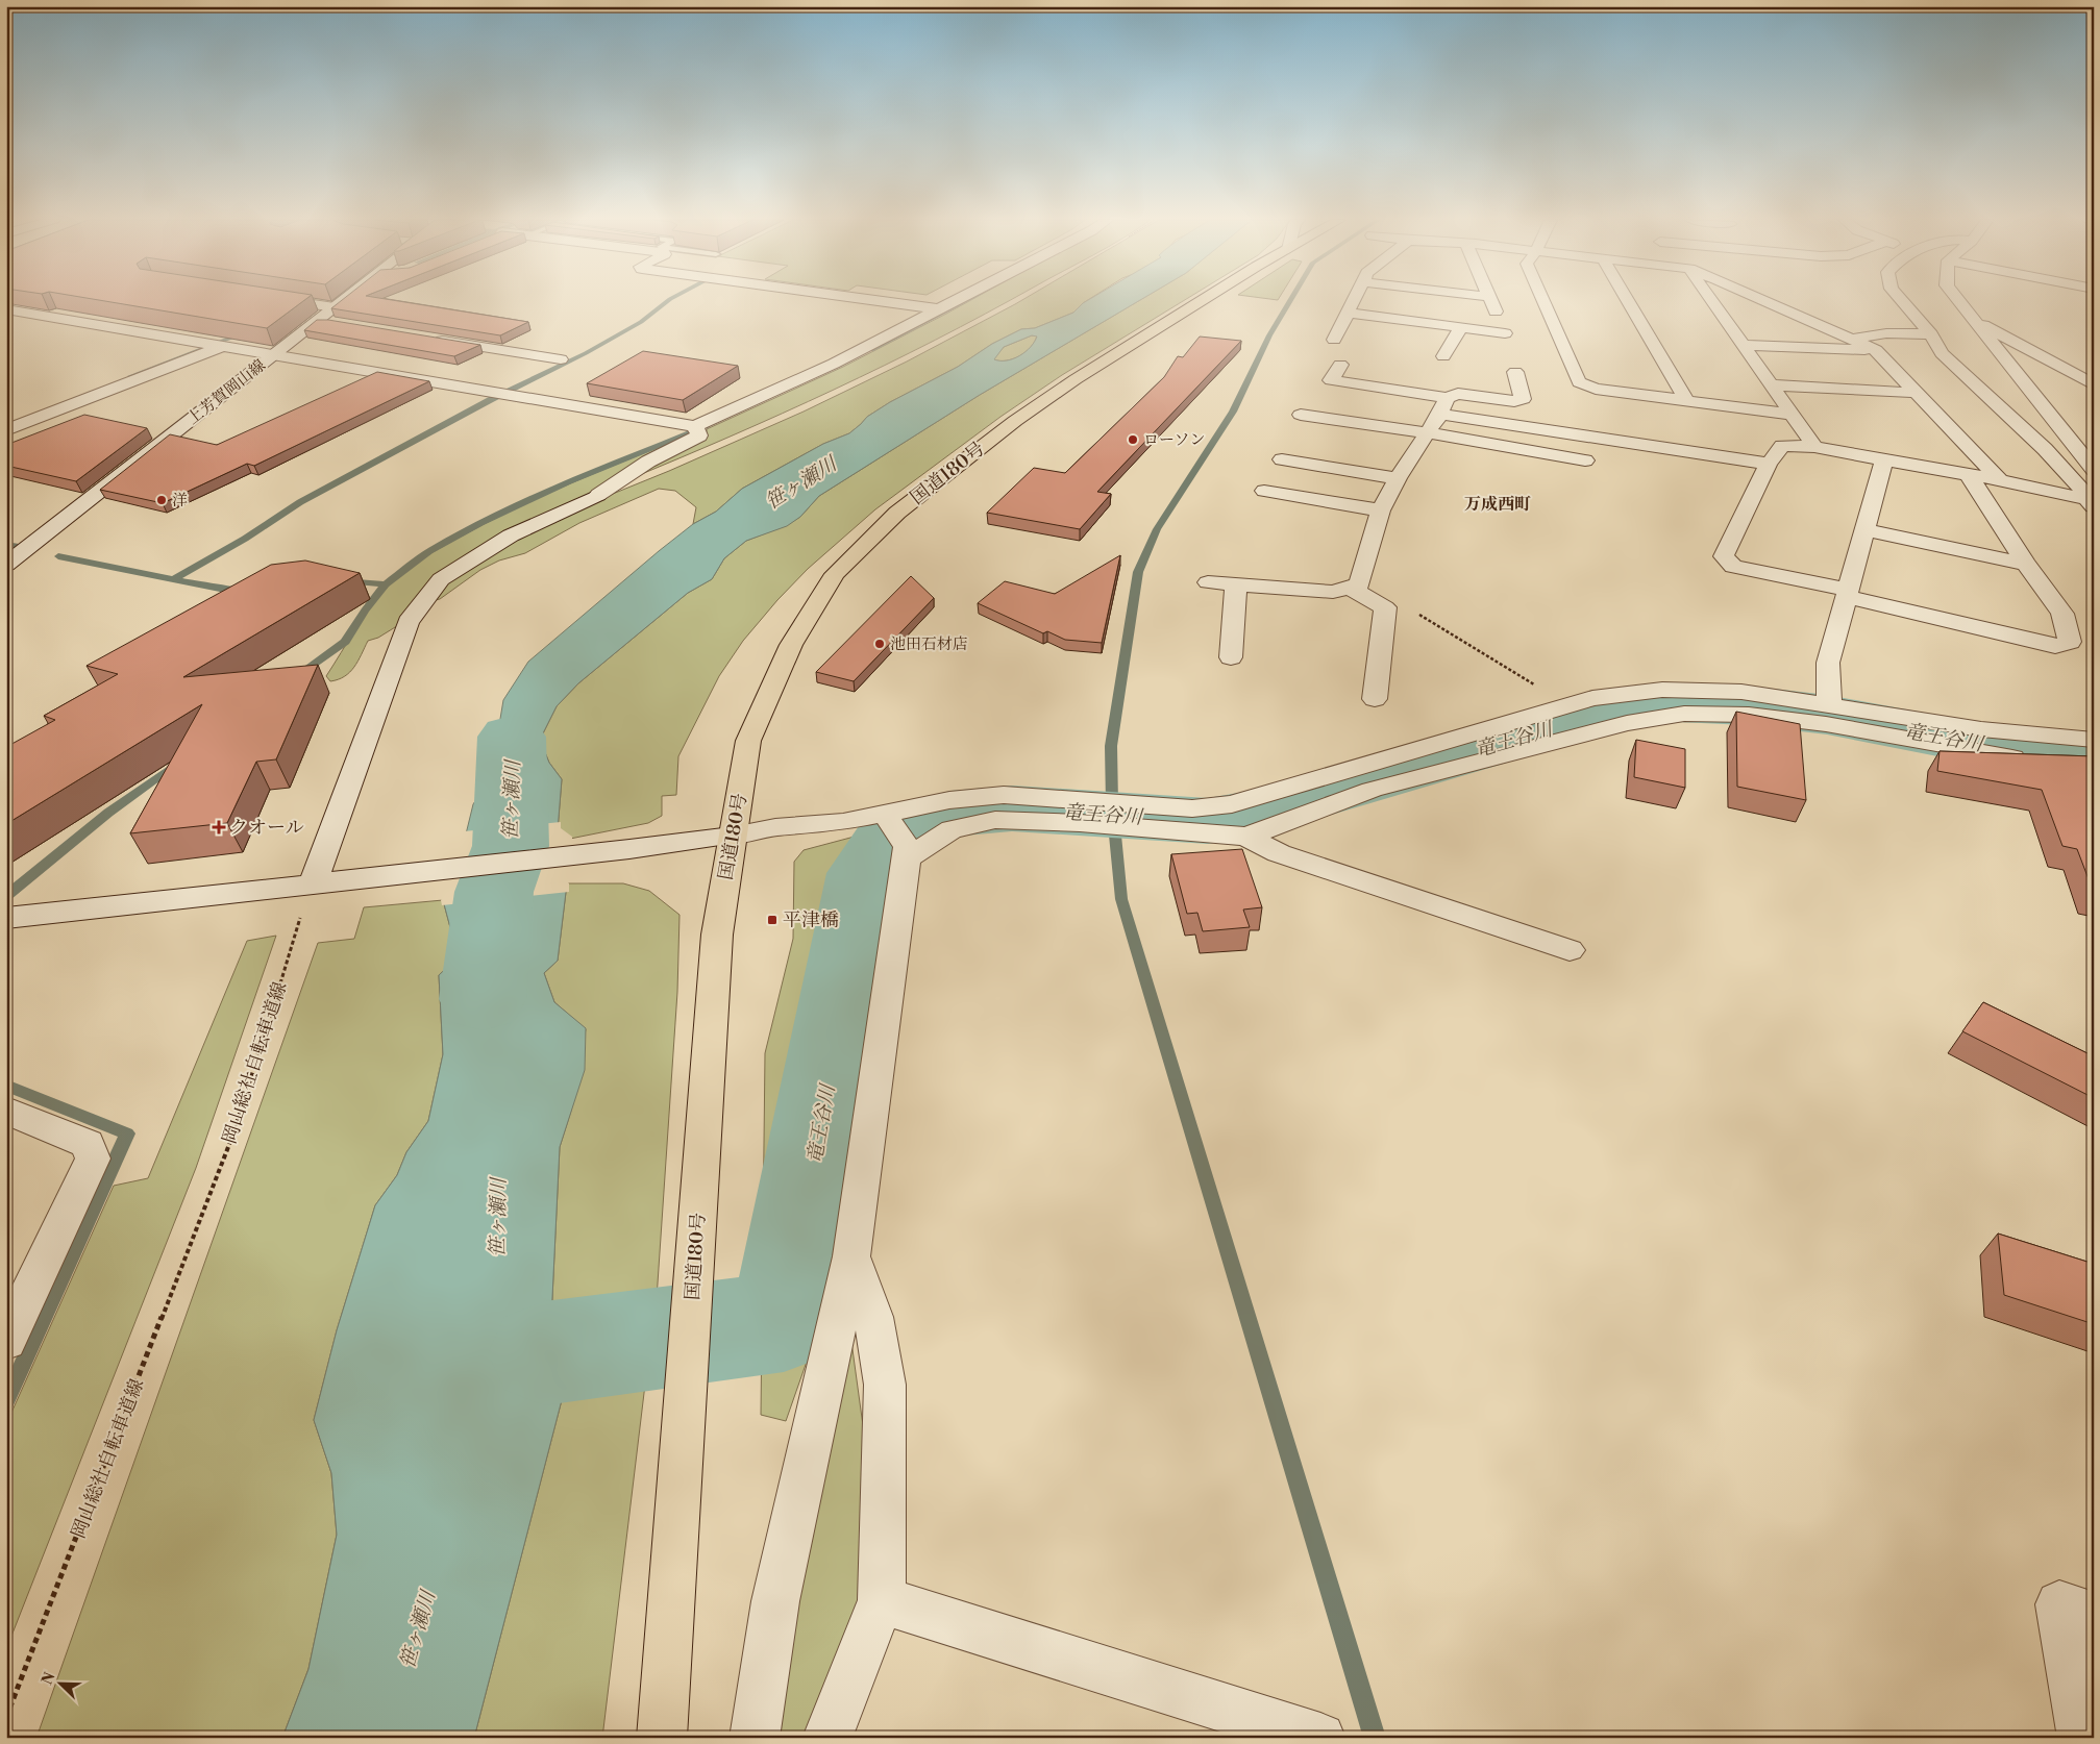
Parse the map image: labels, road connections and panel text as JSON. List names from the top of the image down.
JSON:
{
  "streets": {
    "highway": ["国道180号"],
    "street": ["上芳賀岡山線"],
    "path": ["岡山総社自転車道線"]
  },
  "districts": ["万成西町"],
  "water": ["笹ヶ瀬川", "竜王谷川"],
  "places": {
    "other": ["ローソン", "洋", "池田石材店"],
    "health": ["クオール"],
    "transit": ["平津橋"]
  },
  "north": "top left"
}
